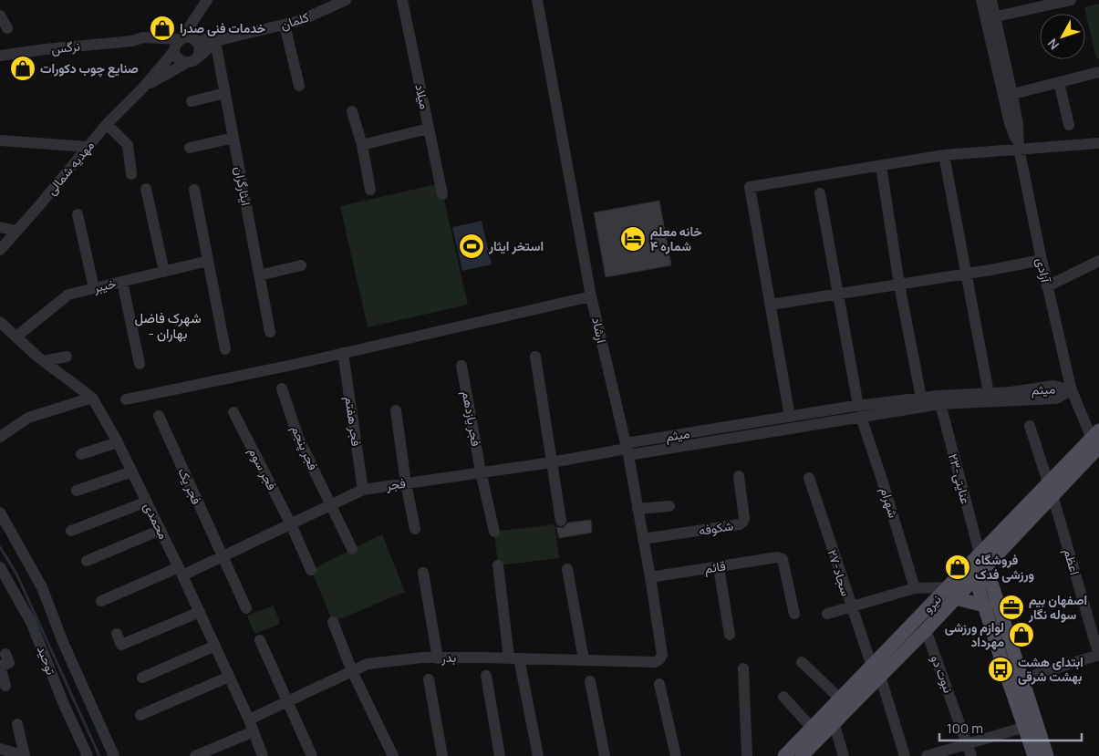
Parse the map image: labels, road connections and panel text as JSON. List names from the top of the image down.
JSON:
{
  "streets": {
    "main road": ["نیرو"],
    "street": [
      "کلمان",
      "نرگس",
      "میلاد",
      "مهدیه شمالی",
      "ایثارگران",
      "آزادی",
      "خیبر",
      "ارشاد",
      "میثم",
      "فجر یازدهم",
      "فجر هفتم",
      "فجر پنجم",
      "فجر سوم",
      "۲۳-عنایتی",
      "فجر",
      "فجر یک",
      "شهرام",
      "محمدی",
      "شکوفه",
      "اعظم",
      "قائم",
      "۲۷-سجاد",
      "بدر",
      "توحید",
      "نبوت دو"
    ]
  },
  "crossings": [
    ["کلمان", "نرگس"],
    ["کلمان", "مهدیه شمالی"],
    ["کلمان", "ایثارگران"],
    ["نرگس", "مهدیه شمالی"],
    ["آزادی", "میثم"],
    ["آزادی", "نیرو"],
    ["خیبر", "محمدی"],
    ["ارشاد", "میثم"],
    ["ارشاد", "فجر"],
    ["ارشاد", "شکوفه"],
    ["ارشاد", "قائم"],
    ["ارشاد", "بدر"],
    ["میثم", "۲۳-عنایتی"],
    ["میثم", "فجر"],
    ["میثم", "شهرام"],
    ["فجر یازدهم", "فجر"],
    ["فجر هفتم", "فجر"],
    ["فجر پنجم", "فجر"],
    ["فجر سوم", "فجر"],
    ["۲۳-عنایتی", "نیرو"],
    ["فجر", "فجر یک"],
    ["فجر", "محمدی"],
    ["محمدی", "بدر"],
    ["اعظم", "نیرو"],
    ["۲۷-سجاد", "نیرو"],
    ["نیرو", "نبوت دو"]
  ],
  "districts": ["شهرک فاضل - بهاران"],
  "places": {
    "shop": [
      "خدمات فنی صدرا",
      "صنایع چوب دکورات",
      "فروشگاه ورزشی فدک",
      "لوازم ورزشی مهرداد"
    ],
    "hotel": ["خانه معلم شماره ۴"],
    "sports": ["استخر ایثار"],
    "office": ["اصفهان بیم سوله نگار"],
    "bus stop": ["ابتدای هشت بهشت شرقی"]
  },
  "scale_bar": "100 m",
  "north": "bottom left"
}
